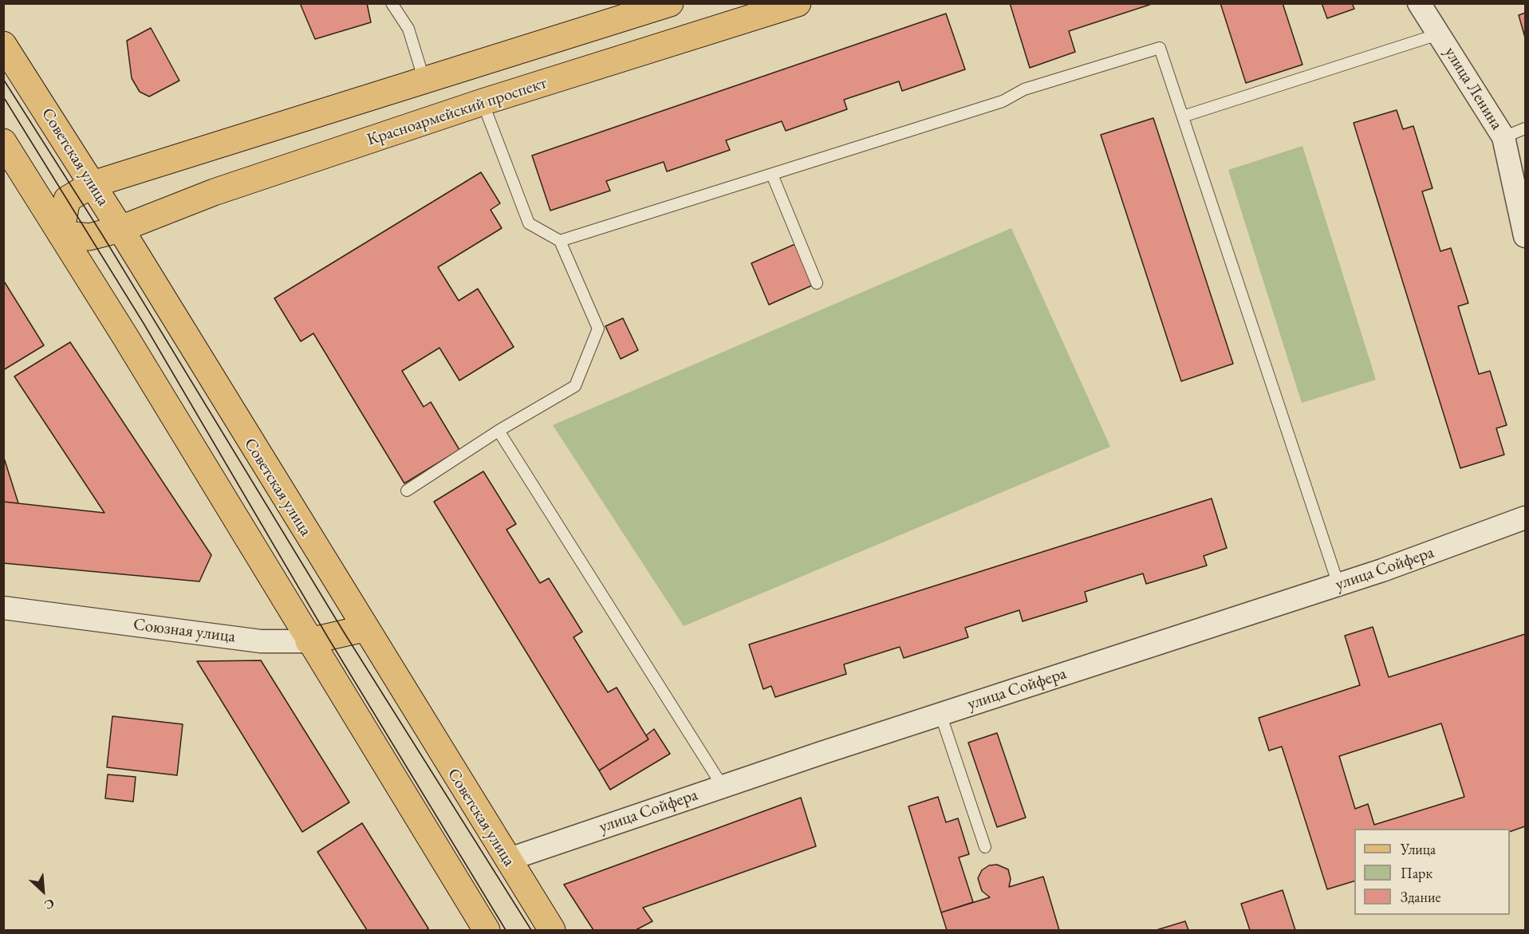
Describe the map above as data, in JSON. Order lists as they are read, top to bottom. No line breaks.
{"streets":{"main road":["Красноармейский проспект","Советская улица","Союзная улица"],"street":["улица Ленина","улица Сойфера"]},"crossings":[["Красноармейский проспект","Советская улица"],["Советская улица","улица Сойфера"],["Советская улица","Союзная улица"]],"legend":["Улица","Парк","Здание"],"north":"bottom right"}
